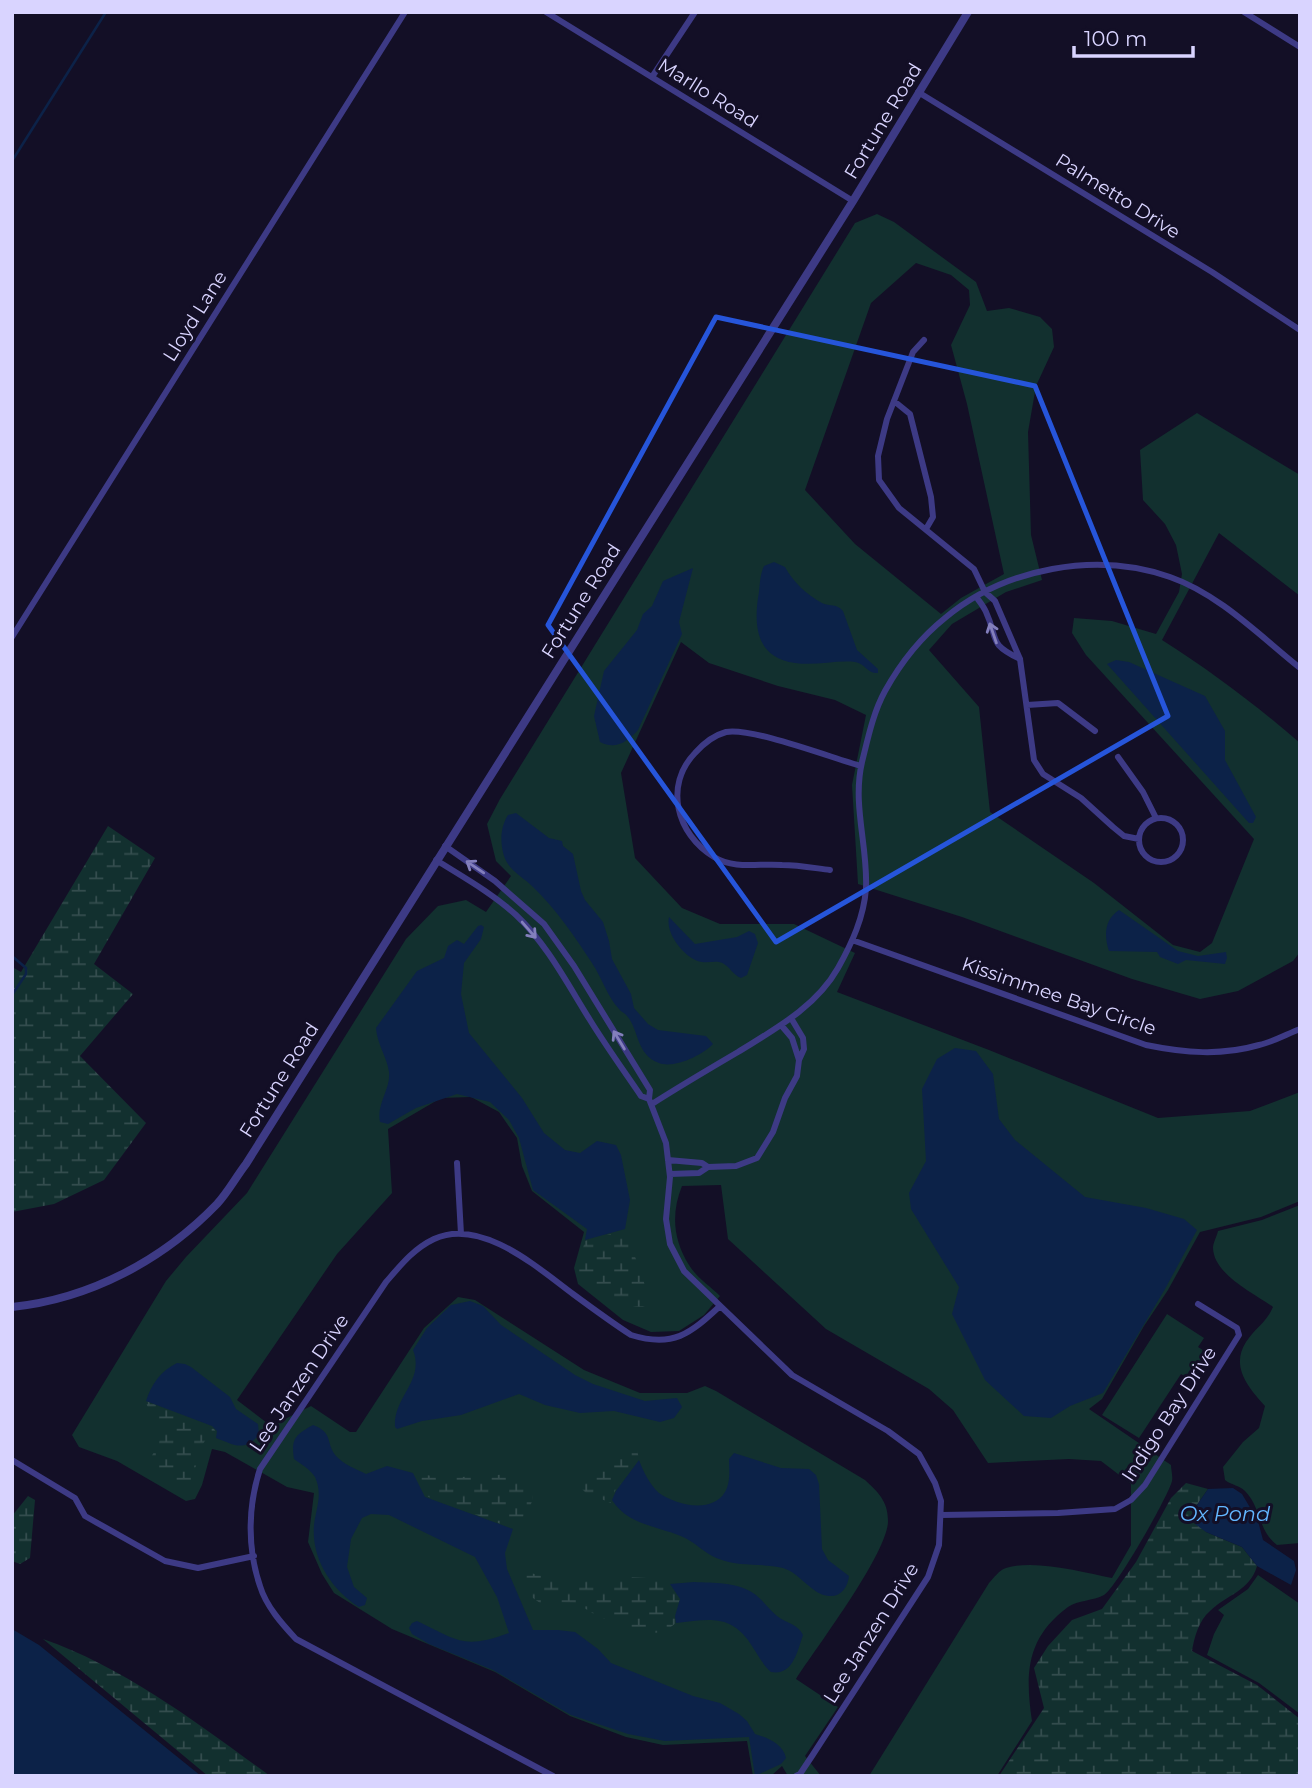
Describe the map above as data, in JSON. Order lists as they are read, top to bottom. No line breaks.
{"streets":{"street":["Marllo Road","Fortune Road","Palmetto Drive","Lloyd Lane","Kissimmee Bay Circle","Lee Janzen Drive","Indigo Bay Drive"]},"crossings":[["Marllo Road","Fortune Road"],["Fortune Road","Palmetto Drive"],["Fortune Road","Lee Janzen Drive"],["Lee Janzen Drive","Indigo Bay Drive"]],"water":["Ox Pond"],"scale_bar":"100 m"}
